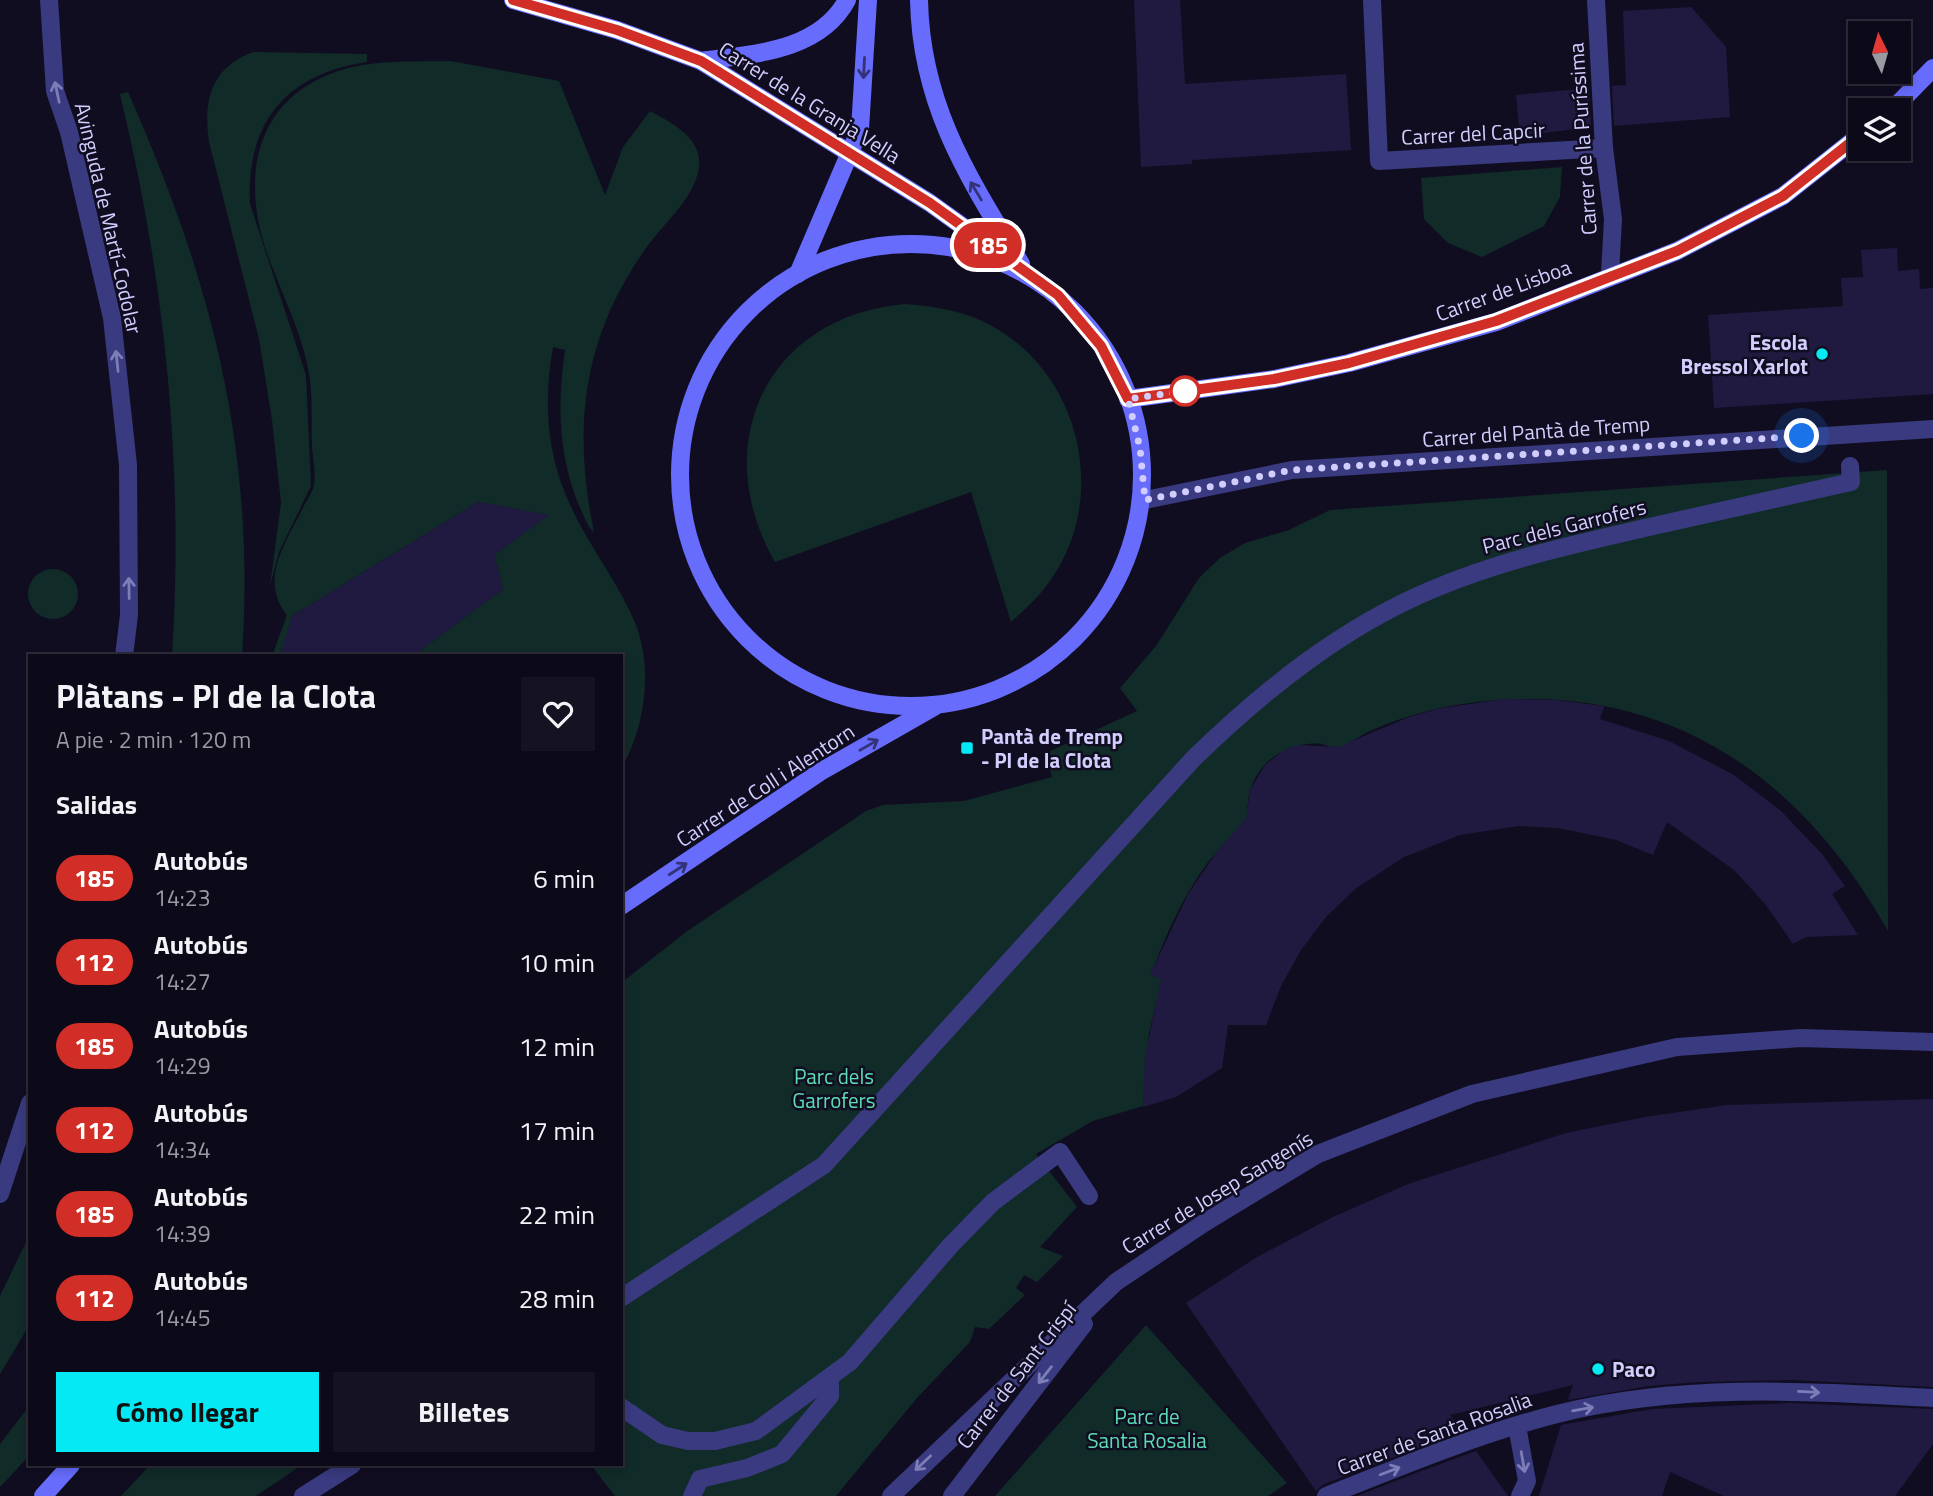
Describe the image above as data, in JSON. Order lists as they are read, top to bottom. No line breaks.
{"streets":{"street":["Carrer de la Granja Vella","Carrer del Capcir","Carrer de la Puríssima","Avinguda de Martí-Codolar","Carrer de Lisboa","Carrer del Pantà de Tremp","Parc dels Garrofers","Carrer de Coll i Alentorn","Carrer de Josep Sangenís","Carrer de Sant Crispí","Carrer de Santa Rosalia"]},"crossings":[["Carrer del Capcir","Carrer de la Puríssima"],["Carrer de la Puríssima","Carrer de Lisboa"],["Carrer de Josep Sangenís","Carrer de Sant Crispí"]],"one_way":["Avinguda de Martí-Codolar","Carrer de Coll i Alentorn","Carrer de Sant Crispí","Carrer de Santa Rosalia"],"parks":["Parc dels Garrofers","Parc de Santa Rosalia"],"places":{"other":["Escola Bressol Xarlot","Paco"],"transit":["Pantà de Tremp - Pl de la Clota"]},"lines":["bus line 185"],"north":"top","page":{"on_map":"185","heading":[["Plàtans - Pl de la Clota","A pie · 2 min · 120 m"],"Salidas"],"list":[{"mark":"185","name":"Autobús","note":"14:23","value":"6 min"},{"mark":"112","name":"Autobús","note":"14:27","value":"10 min"},{"mark":"185","name":"Autobús","note":"14:29","value":"12 min"},{"mark":"112","name":"Autobús","note":"14:34","value":"17 min"},{"mark":"185","name":"Autobús","note":"14:39","value":"22 min"},{"mark":"112","name":"Autobús","note":"14:45","value":"28 min"}],"buttons":["Cómo llegar","Billetes"]}}
